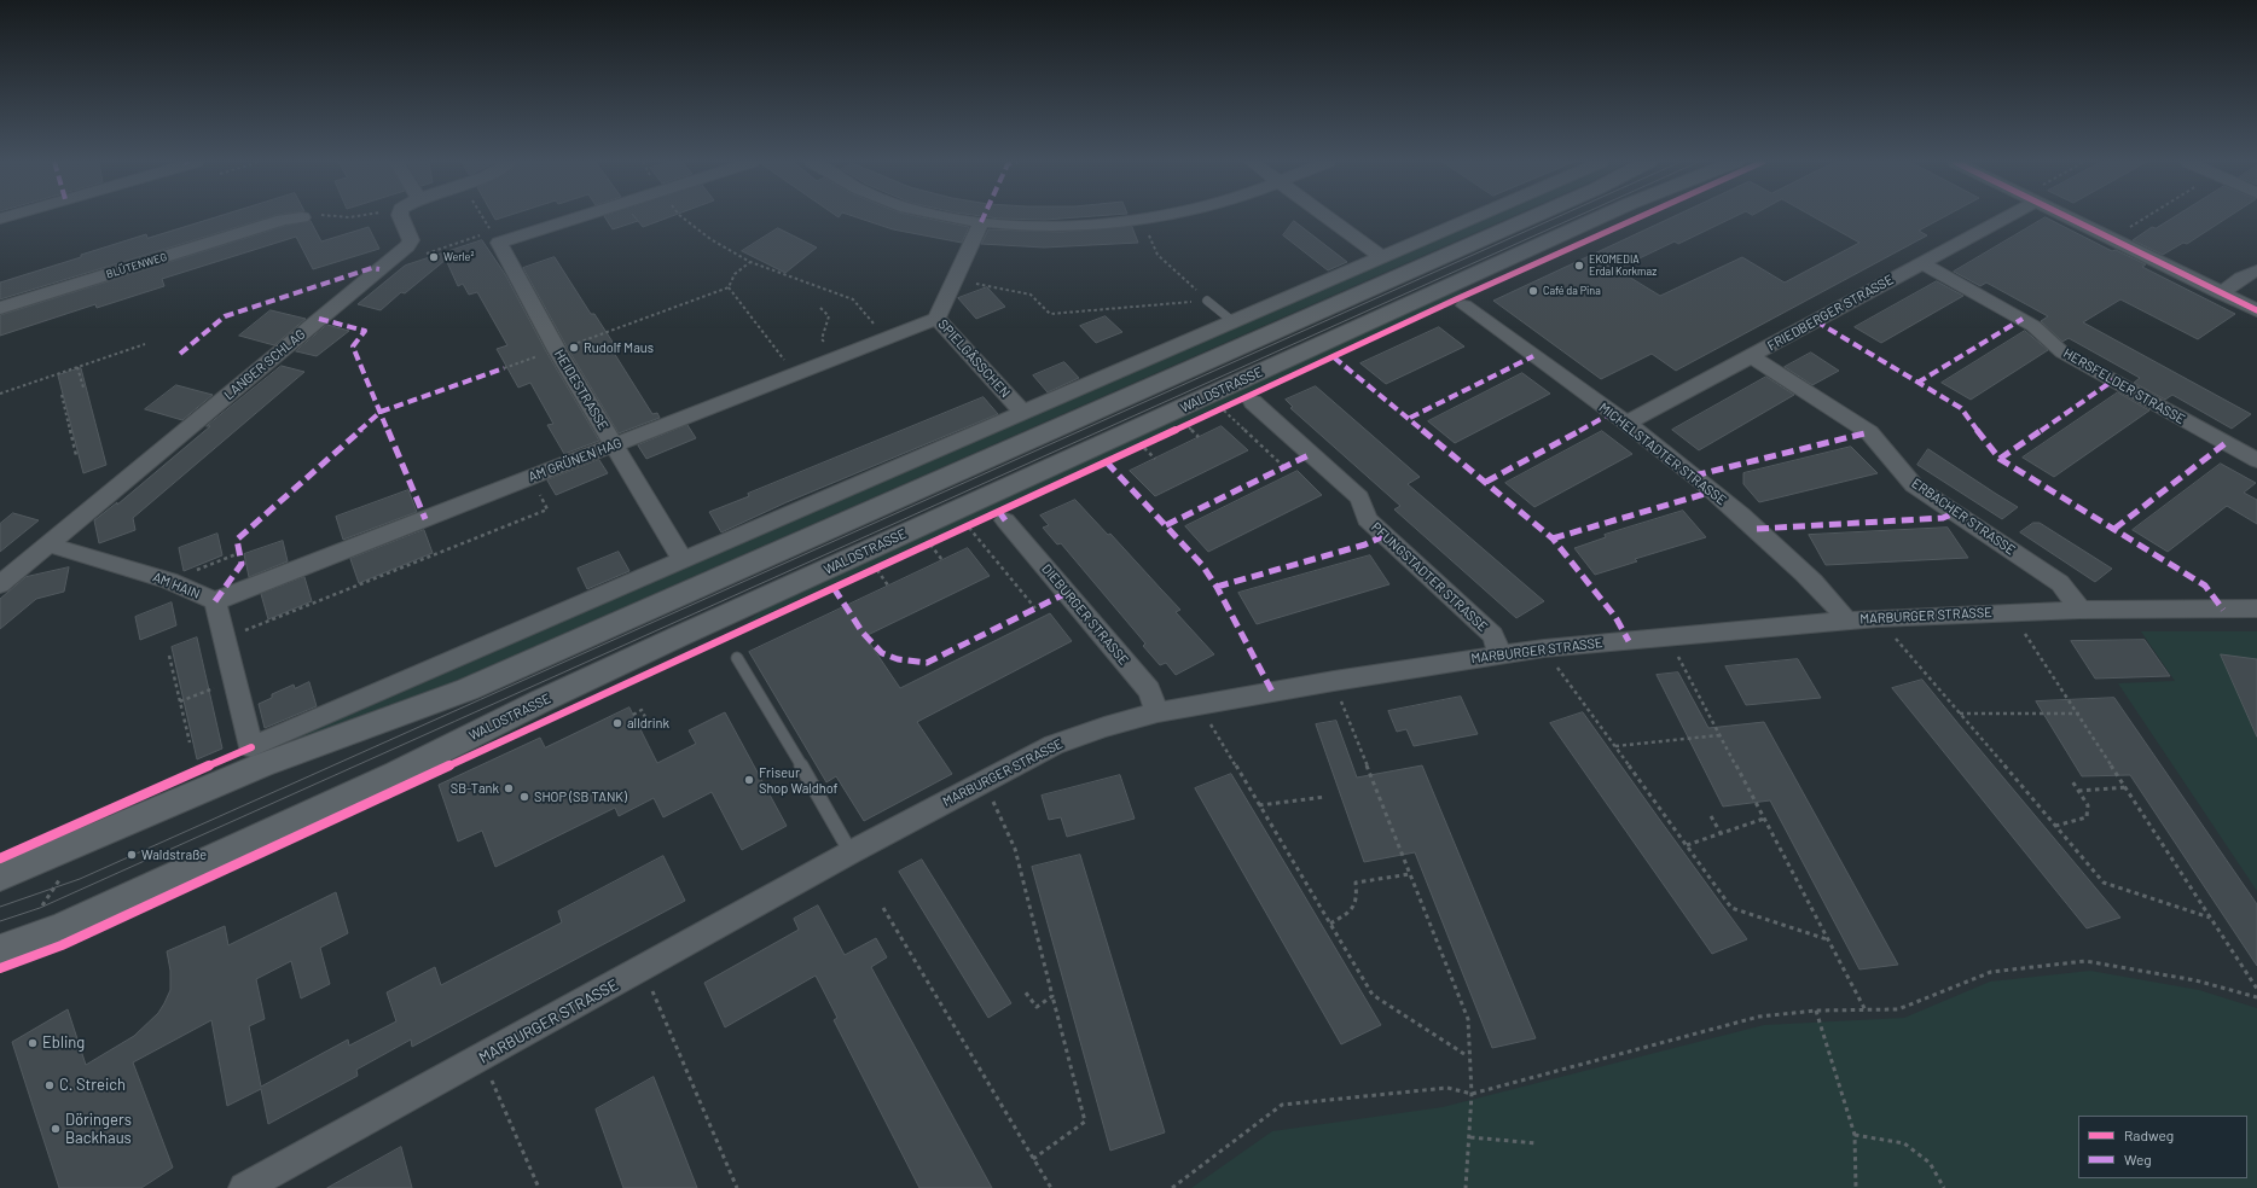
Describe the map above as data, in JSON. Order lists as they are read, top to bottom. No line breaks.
{"streets":{"main road":["WALDSTRASSE"],"street":["BLÜTENWEG","FRIEDBERGER STRASSE","SPIELGÄSSCHEN","LANGER SCHLAG","HERSFELDER STRASSE","HEIDESTRASSE","MICHELSTADTER STRASSE","AM GRÜNEN HAG","ERBACHER STRASSE","PFUNGSTADTER STRASSE","AM HAIN","DIEBURGER STRASSE","MARBURGER STRASSE"]},"crossings":[["FRIEDBERGER STRASSE","HERSFELDER STRASSE"],["FRIEDBERGER STRASSE","MICHELSTADTER STRASSE"],["FRIEDBERGER STRASSE","ERBACHER STRASSE"],["SPIELGÄSSCHEN","AM GRÜNEN HAG"],["LANGER SCHLAG","AM HAIN"],["HEIDESTRASSE","AM GRÜNEN HAG"],["HEIDESTRASSE","AM HAIN"],["MICHELSTADTER STRASSE","MARBURGER STRASSE"],["AM GRÜNEN HAG","AM HAIN"],["ERBACHER STRASSE","MARBURGER STRASSE"],["PFUNGSTADTER STRASSE","MARBURGER STRASSE"],["DIEBURGER STRASSE","MARBURGER STRASSE"]],"places":["Werle²","EKOMEDIA Erdal Korkmaz","Café da Pina","Rudolf Maus","alldrink","Friseur Shop Waldhof","SB-Tank","SHOP (SB TANK)","Waldstraße","Ebling","C. Streich","Döringers Backhaus"],"legend":["Radweg","Weg"]}
